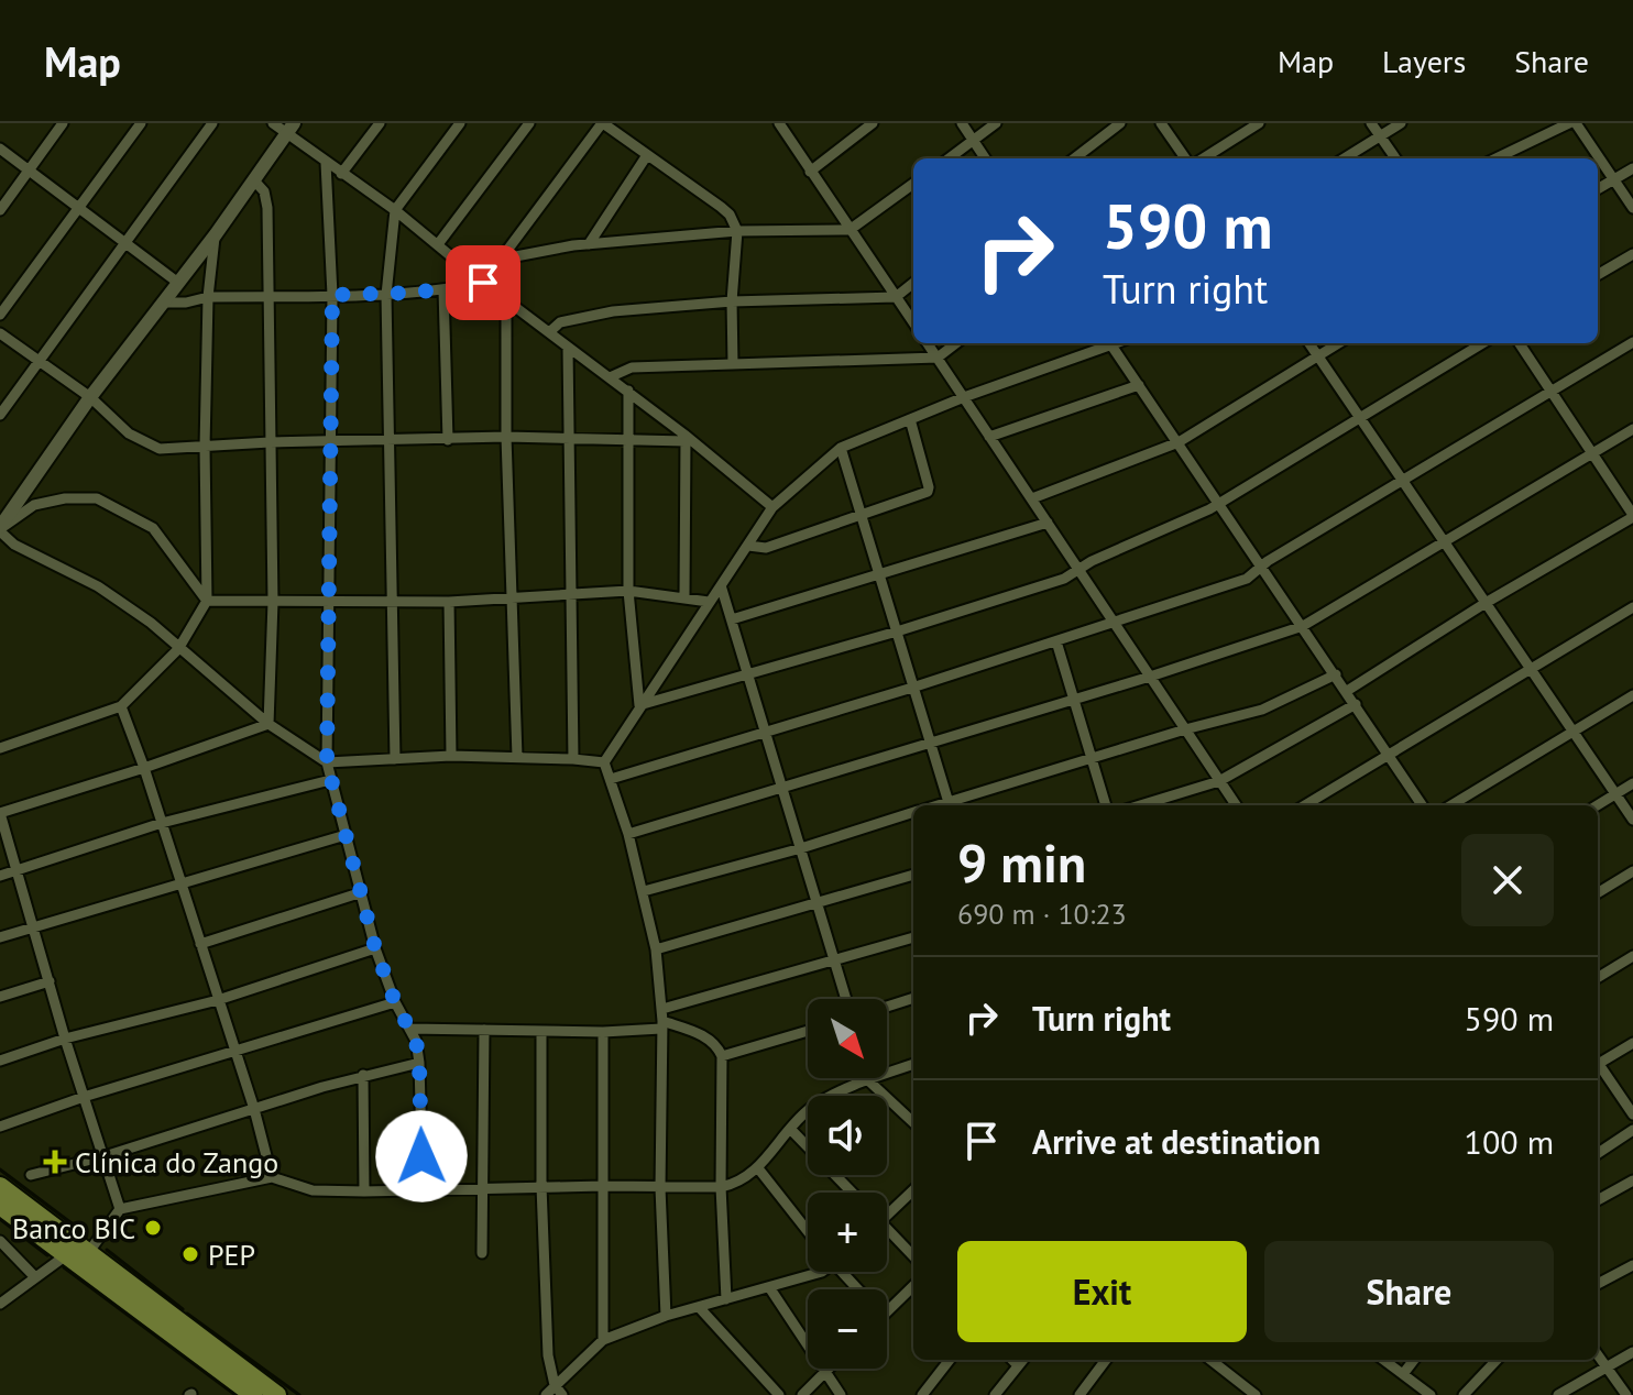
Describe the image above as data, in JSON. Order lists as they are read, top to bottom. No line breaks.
{"places":{"health":["Clínica do Zango"],"other":["Banco BIC","PEP"]},"north":"bottom right","page":{"header":"Map","nav":["Map","Layers","Share"],"turn":["590 m","Turn right"],"heading":["9 min","690 m · 10:23"],"list":[{"name":"Turn right","value":"590 m"},{"name":"Arrive at destination","value":"100 m"}],"map_buttons":["+","−"],"buttons":["Exit","Share"]}}
